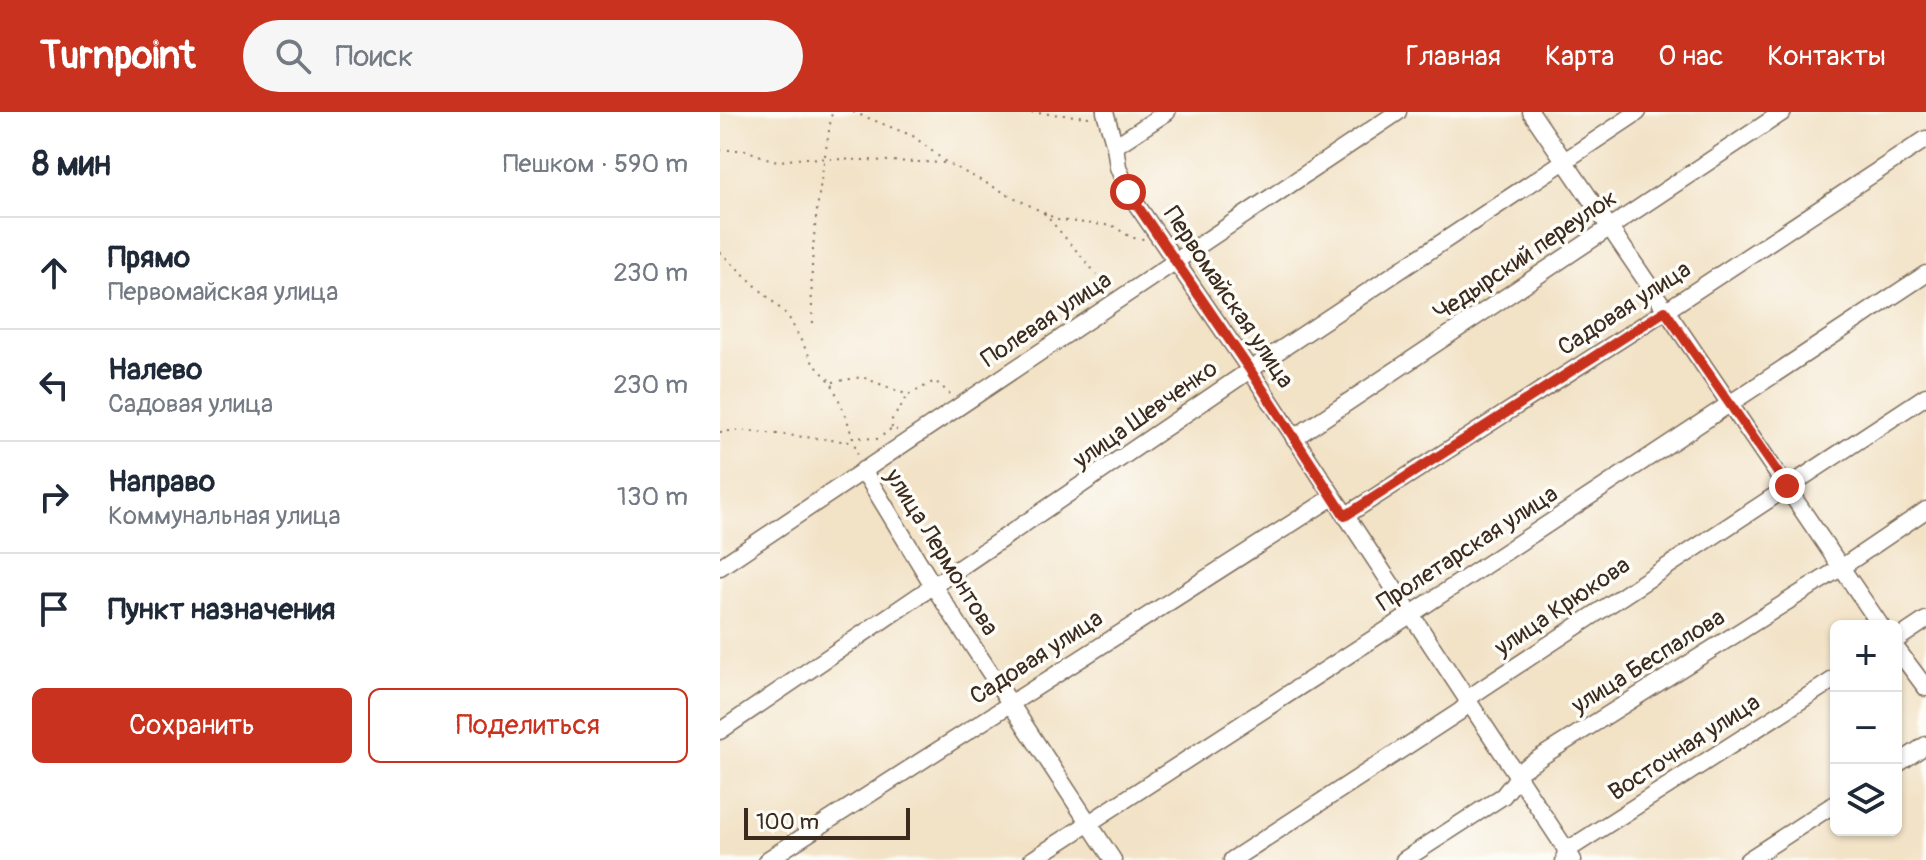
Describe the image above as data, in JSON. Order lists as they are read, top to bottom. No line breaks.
{"streets":{"street":["Чедырский переулок","Первомайская улица","Садовая улица","Полевая улица","улица Шевченко","Пролетарская улица","улица Лермонтова","улица Крюкова","улица Беспалова","Восточная улица"]},"crossings":[["Чедырский переулок","Первомайская улица"],["Первомайская улица","Садовая улица"],["Первомайская улица","Полевая улица"],["Первомайская улица","улица Шевченко"],["Первомайская улица","Пролетарская улица"],["Первомайская улица","улица Крюкова"],["Первомайская улица","улица Беспалова"],["Первомайская улица","Восточная улица"],["Садовая улица","улица Лермонтова"],["Полевая улица","улица Лермонтова"],["улица Шевченко","улица Лермонтова"],["Пролетарская улица","улица Лермонтова"]],"scale_bar":"100 m","page":{"header":"Turnpoint","search":"Поиск","nav":["Главная","Карта","О нас","Контакты"],"heading":["8 мин","Пешком · 590 m"],"list":[["Прямо","Первомайская улица","230 m"],["Налево","Садовая улица","230 m"],["Направо","Коммунальная улица","130 m"],"Пункт назначения"],"map_buttons":["+","−"],"buttons":["Сохранить","Поделиться"],"scale":"100 m"}}
